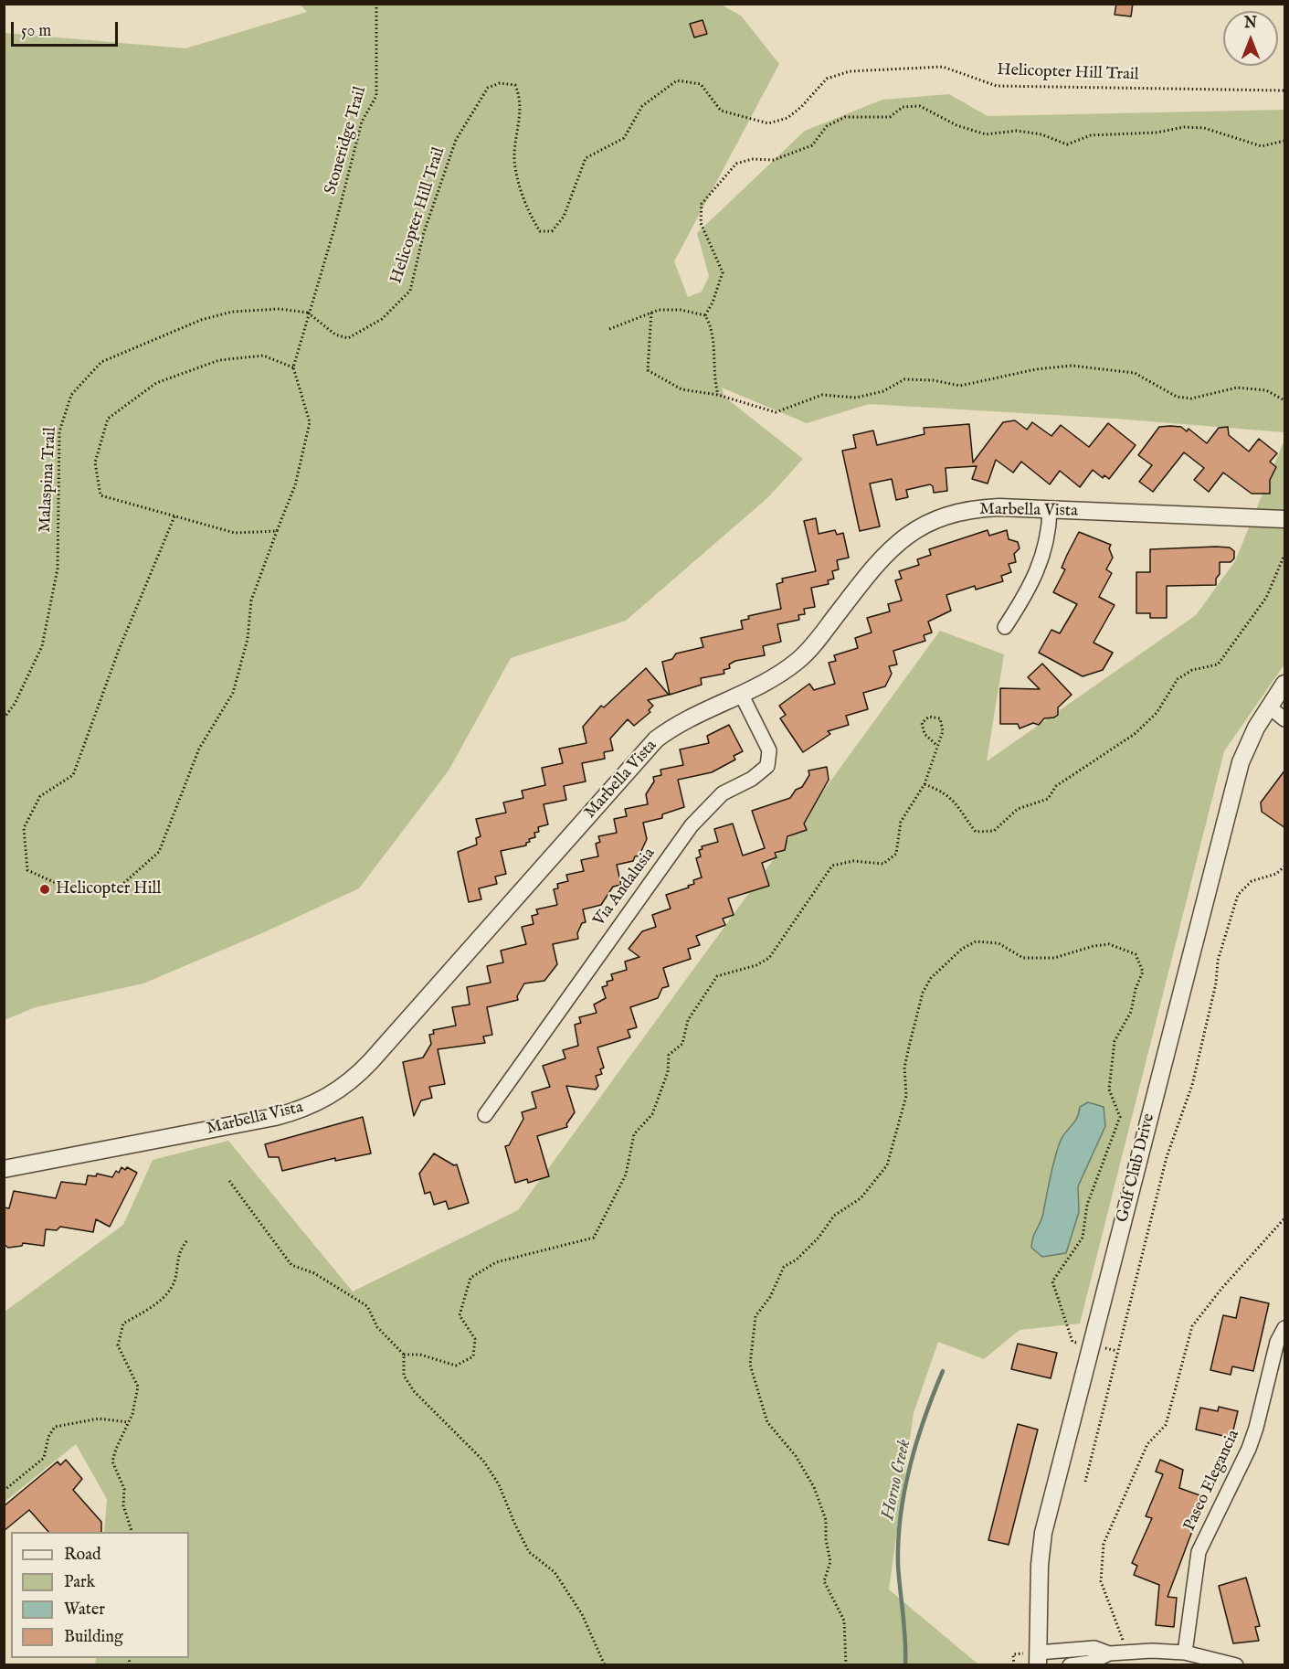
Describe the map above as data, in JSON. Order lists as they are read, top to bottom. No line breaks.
{"streets":{"street":["Marbella Vista","Via Andalusia","Golf Club Drive","Paseo Elegancia"],"path":["Helicopter Hill Trail","Stoneridge Trail","Malaspina Trail"]},"crossings":[["Helicopter Hill Trail","Stoneridge Trail"],["Helicopter Hill Trail","Malaspina Trail"],["Stoneridge Trail","Malaspina Trail"],["Marbella Vista","Via Andalusia"]],"water":["Horno Creek"],"places":["Helicopter Hill"],"legend":["Road","Park","Water","Building"],"scale_bar":"50 m","north":"top"}
